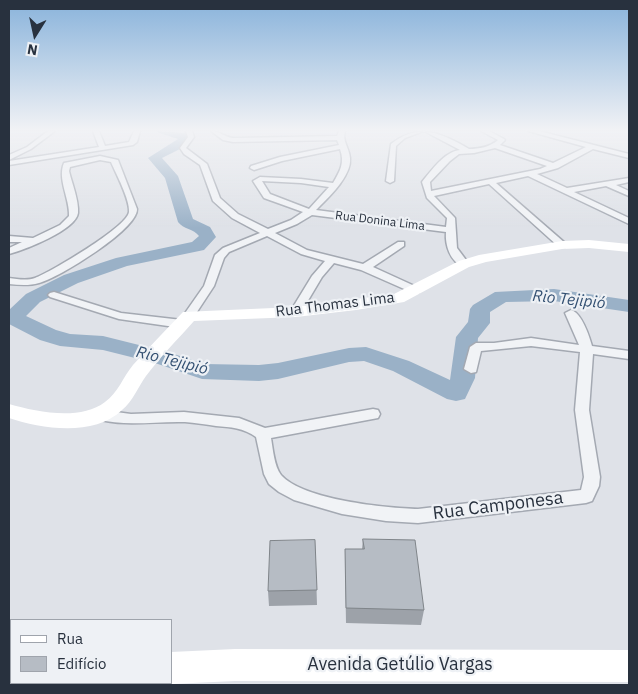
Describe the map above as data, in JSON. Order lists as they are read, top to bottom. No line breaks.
{"streets":{"street":["Rua Donina Lima","Rua Thomas Lima","Rua Camponesa","Avenida Getúlio Vargas"]},"water":["Rio Tejipió"],"legend":["Rua","Edifício"],"north":"bottom"}
